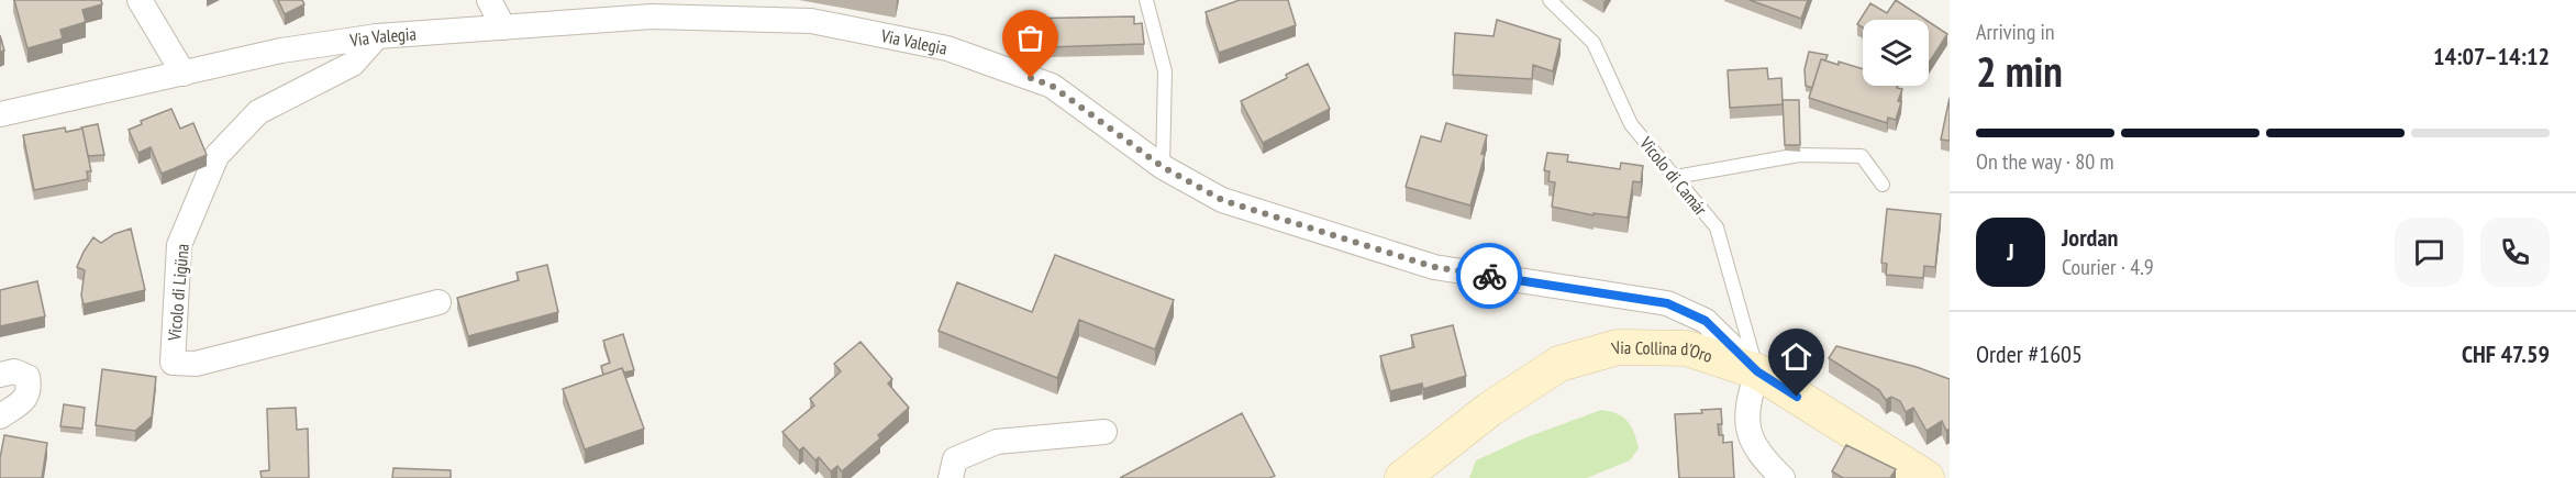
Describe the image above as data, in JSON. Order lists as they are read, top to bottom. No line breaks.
{"streets":{"street":["Via Valegia","Vicolo di Ligüna","Via Collina d'Oro"],"lane":["Vicolo di Camár"]},"crossings":[["Via Valegia","Vicolo di Camár"],["Via Valegia","Vicolo di Ligüna"],["Via Valegia","Via Collina d'Oro"],["Vicolo di Camár","Via Collina d'Oro"]],"page":{"heading":["2 min","Arriving in","14:07–14:12"],"panel":["Jordan","Courier · 4.9","Order #1605","CHF 47.59"],"bar":"On the way · 80 m","round":"J"}}
